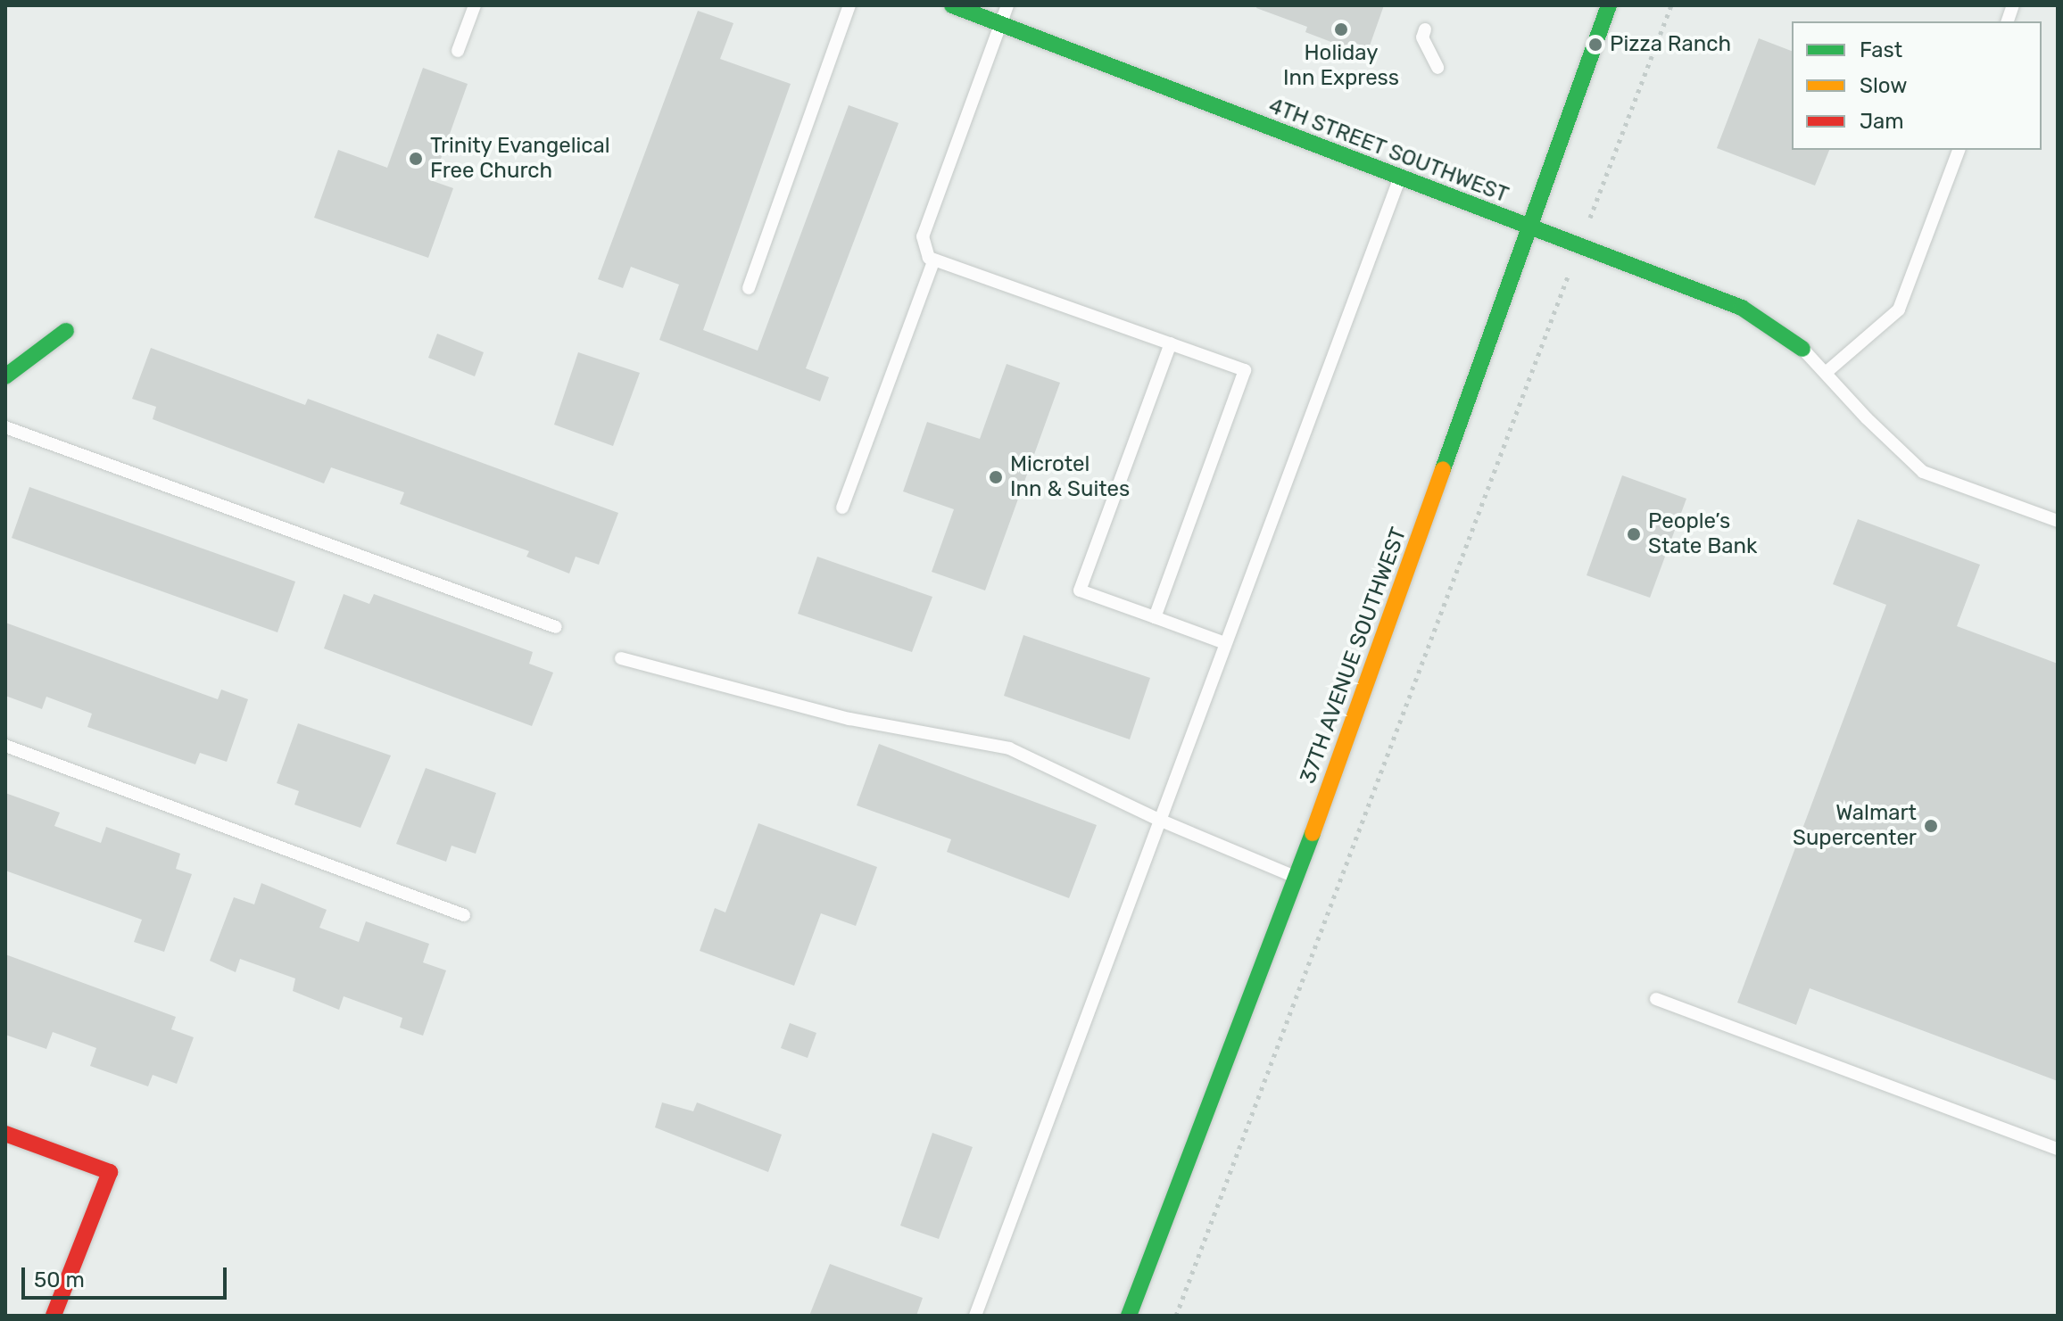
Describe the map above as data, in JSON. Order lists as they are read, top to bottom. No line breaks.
{"streets":{"main road":["4TH STREET SOUTHWEST","37TH AVENUE SOUTHWEST"]},"crossings":[["4TH STREET SOUTHWEST","37TH AVENUE SOUTHWEST"]],"places":["Holiday Inn Express","Pizza Ranch","Trinity Evangelical Free Church","Microtel Inn & Suites","People’s State Bank","Walmart Supercenter"],"legend":["Fast","Slow","Jam"],"scale_bar":"50 m"}
